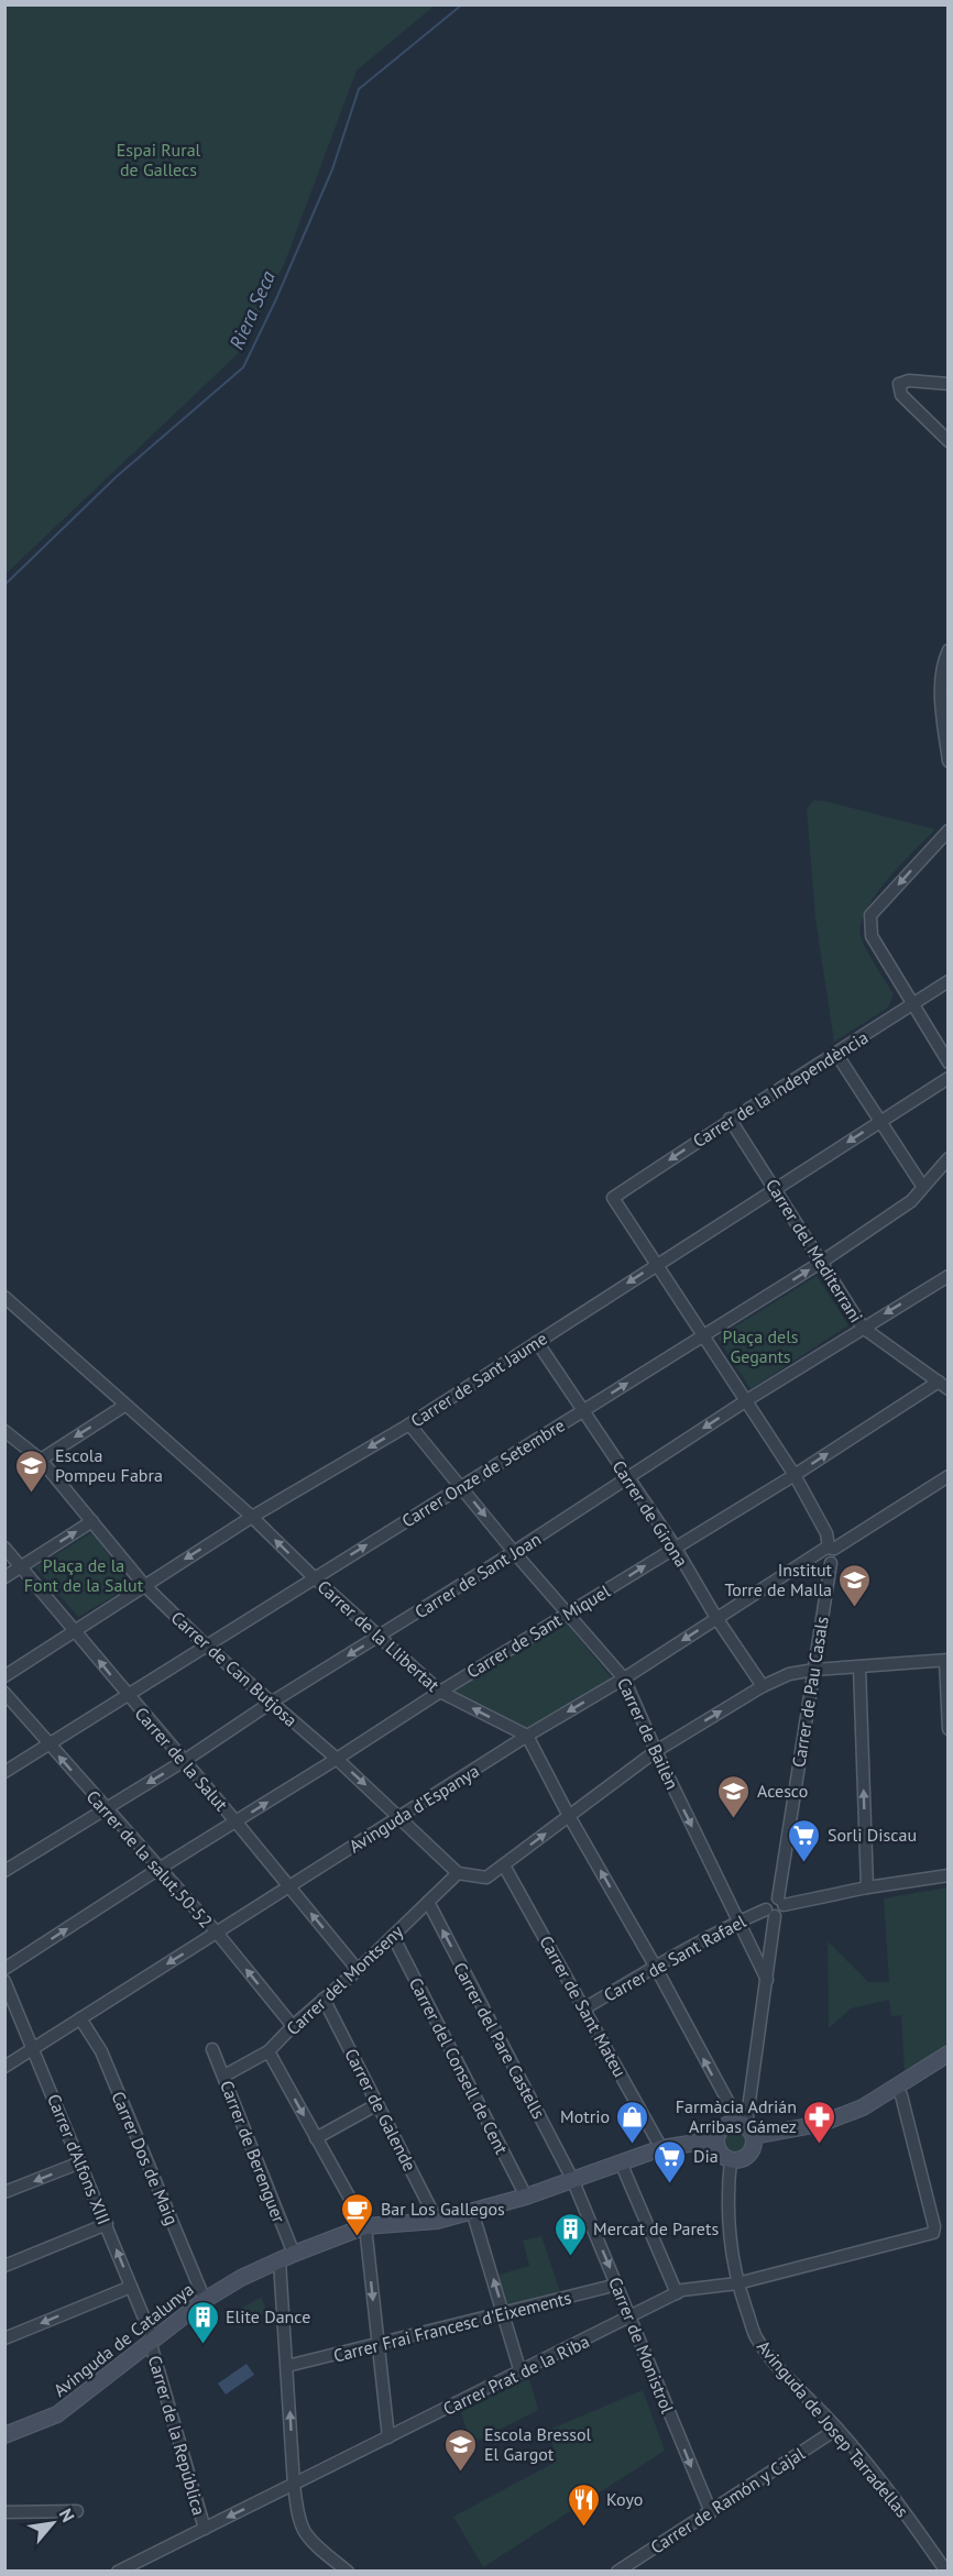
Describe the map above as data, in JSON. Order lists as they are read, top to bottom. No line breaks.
{"streets":{"street":["Carrer de la Independència","Carrer del Mediterrani","Carrer de Sant Jaume","Carrer Onze de Setembre","Carrer de Girona","Carrer de Sant Joan","Carrer de Sant Miquel","Carrer de la Llibertat","Carrer de Can Butjosa","Carrer de Pau Casals","Carrer de Bailèn","Carrer de la Salut","Avinguda d'Espanya","Carrer de la salut,50-52","Carrer de Sant Rafael","Carrer del Montseny","Carrer de Sant Mateu","Carrer del Pare Castells","Carrer del Consell de Cent","Carrer de Galende","Carrer de Berenguer","Carrer Dos de Maig","Carrer d'Alfons XIII","Carrer Frai Francesc d'Eixements","Avinguda de Catalunya","Carrer de Monistrol","Carrer Prat de la Riba","Avinguda de Josep Tarradellas","Carrer de la República","Carrer de Ramón y Cajal"]},"crossings":[["Carrer de la Independència","Carrer del Mediterrani"],["Carrer de la Independència","Carrer de Sant Jaume"],["Carrer del Mediterrani","Carrer de Sant Jaume"],["Carrer del Mediterrani","Carrer Onze de Setembre"],["Carrer del Mediterrani","Carrer de Sant Joan"],["Carrer del Mediterrani","Carrer de Sant Miquel"],["Carrer de Sant Jaume","Carrer de Girona"],["Carrer de Sant Jaume","Carrer de la Llibertat"],["Carrer de Sant Jaume","Carrer de Can Butjosa"],["Carrer de Sant Jaume","Carrer de Bailèn"],["Carrer de Sant Jaume","Carrer de la Salut"],["Carrer Onze de Setembre","Carrer de Girona"],["Carrer Onze de Setembre","Carrer de la Llibertat"],["Carrer Onze de Setembre","Carrer de Can Butjosa"],["Carrer Onze de Setembre","Carrer de Bailèn"],["Carrer Onze de Setembre","Carrer de la Salut"],["Carrer Onze de Setembre","Carrer de la salut,50-52"],["Carrer de Girona","Carrer de Sant Joan"],["Carrer de Girona","Carrer de Sant Miquel"],["Carrer de Girona","Avinguda d'Espanya"],["Carrer de Sant Joan","Carrer de la Llibertat"],["Carrer de Sant Joan","Carrer de Can Butjosa"],["Carrer de Sant Joan","Carrer de Bailèn"],["Carrer de Sant Joan","Carrer de la Salut"],["Carrer de Sant Joan","Carrer de la salut,50-52"],["Carrer de Sant Miquel","Carrer de la Llibertat"],["Carrer de Sant Miquel","Carrer de Can Butjosa"],["Carrer de Sant Miquel","Carrer de Bailèn"],["Carrer de Sant Miquel","Carrer de la Salut"],["Carrer de Sant Miquel","Carrer de la salut,50-52"],["Carrer de la Llibertat","Avinguda d'Espanya"],["Carrer de Can Butjosa","Avinguda d'Espanya"],["Carrer de Can Butjosa","Carrer del Montseny"],["Carrer de Pau Casals","Avinguda d'Espanya"],["Carrer de Pau Casals","Carrer de Sant Rafael"],["Carrer de Bailèn","Avinguda d'Espanya"],["Carrer de Bailèn","Carrer de Sant Rafael"],["Carrer de la Salut","Avinguda d'Espanya"],["Carrer de la Salut","Carrer del Montseny"],["Avinguda d'Espanya","Carrer de la salut,50-52"],["Avinguda d'Espanya","Carrer Dos de Maig"],["Avinguda d'Espanya","Carrer d'Alfons XIII"],["Carrer de la salut,50-52","Carrer del Montseny"],["Carrer de Sant Rafael","Carrer de Sant Mateu"],["Carrer del Montseny","Carrer del Pare Castells"],["Carrer del Montseny","Carrer del Consell de Cent"],["Carrer del Montseny","Carrer de Galende"],["Carrer del Montseny","Carrer de Berenguer"],["Carrer de Sant Mateu","Avinguda de Catalunya"],["Carrer del Pare Castells","Avinguda de Catalunya"],["Carrer del Pare Castells","Carrer de Monistrol"],["Carrer del Consell de Cent","Avinguda de Catalunya"],["Carrer de Galende","Avinguda de Catalunya"],["Carrer de Berenguer","Avinguda de Catalunya"],["Carrer Dos de Maig","Avinguda de Catalunya"],["Carrer d'Alfons XIII","Avinguda de Catalunya"],["Carrer d'Alfons XIII","Carrer de la República"],["Carrer Frai Francesc d'Eixements","Carrer de Monistrol"],["Avinguda de Catalunya","Carrer de Monistrol"],["Avinguda de Catalunya","Avinguda de Josep Tarradellas"],["Avinguda de Catalunya","Carrer de la República"],["Carrer de Monistrol","Carrer Prat de la Riba"],["Carrer de Monistrol","Carrer de Ramón y Cajal"],["Carrer Prat de la Riba","Avinguda de Josep Tarradellas"],["Carrer Prat de la Riba","Carrer de la República"],["Avinguda de Josep Tarradellas","Carrer de Ramón y Cajal"]],"one_way":["Carrer de Sant Jaume","Carrer Onze de Setembre","Carrer de Sant Joan","Carrer de Sant Miquel","Carrer de la salut,50-52","Carrer del Pare Castells"],"water":["Riera Seca"],"parks":["Espai Rural de Gallecs","Plaça dels Gegants","Plaça de la Font de la Salut"],"places":{"school or university":["Escola Pompeu Fabra","Institut Torre de Malla","Acesco","Escola Bressol El Gargot"],"supermarket":["Sorli Discau","Dia"],"shop":["Motrio"],"pharmacy":["Farmàcia Adrián Arribas Gámez"],"cafe":["Bar Los Gallegos"],"building":["Mercat de Parets","Elite Dance"],"restaurant":["Koyo"]},"north":"top right"}
